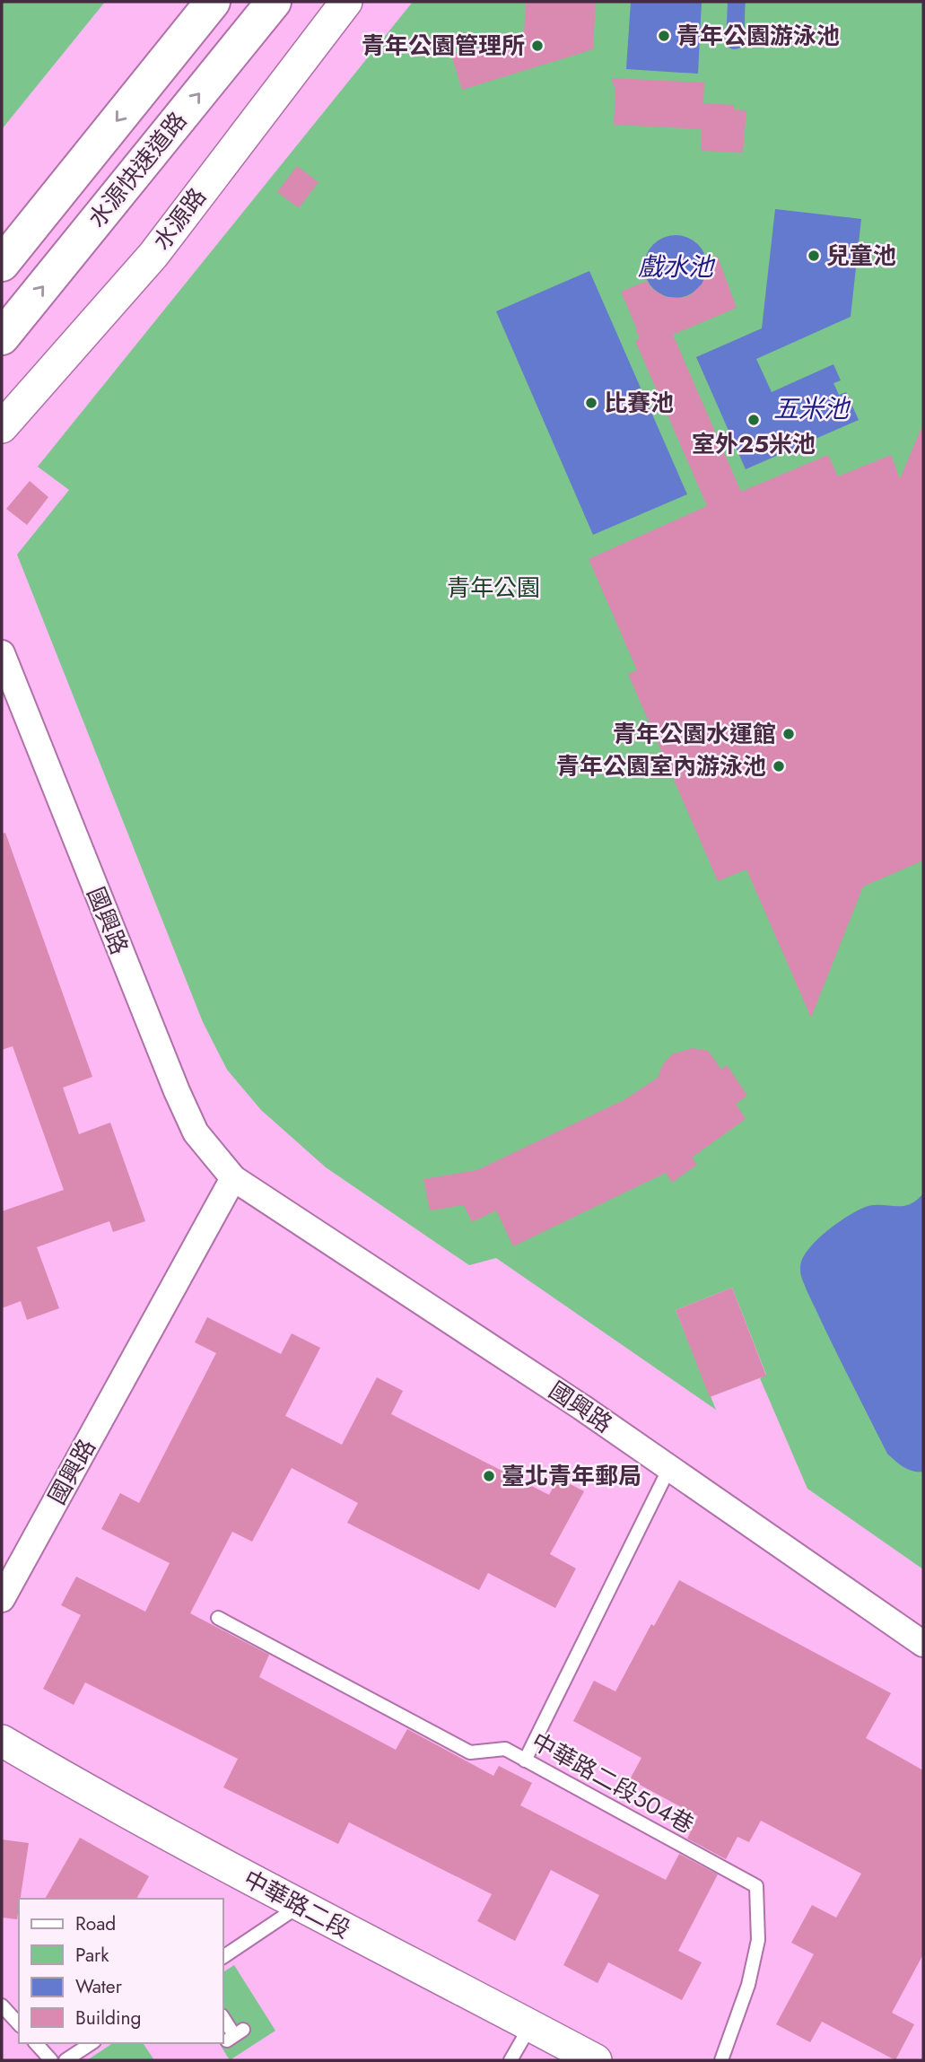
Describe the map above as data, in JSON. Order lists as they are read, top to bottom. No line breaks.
{"streets":{"highway":["水源快速道路"],"street":["水源路","國興路","中華路二段"],"lane":["中華路二段504巷"]},"water":["戲水池","五米池"],"parks":["青年公園"],"places":["青年公園游泳池","青年公園管理所","兒童池","比賽池","室外25米池","青年公園水運館","青年公園室內游泳池","臺北青年郵局"],"legend":["Road","Park","Water","Building"]}
